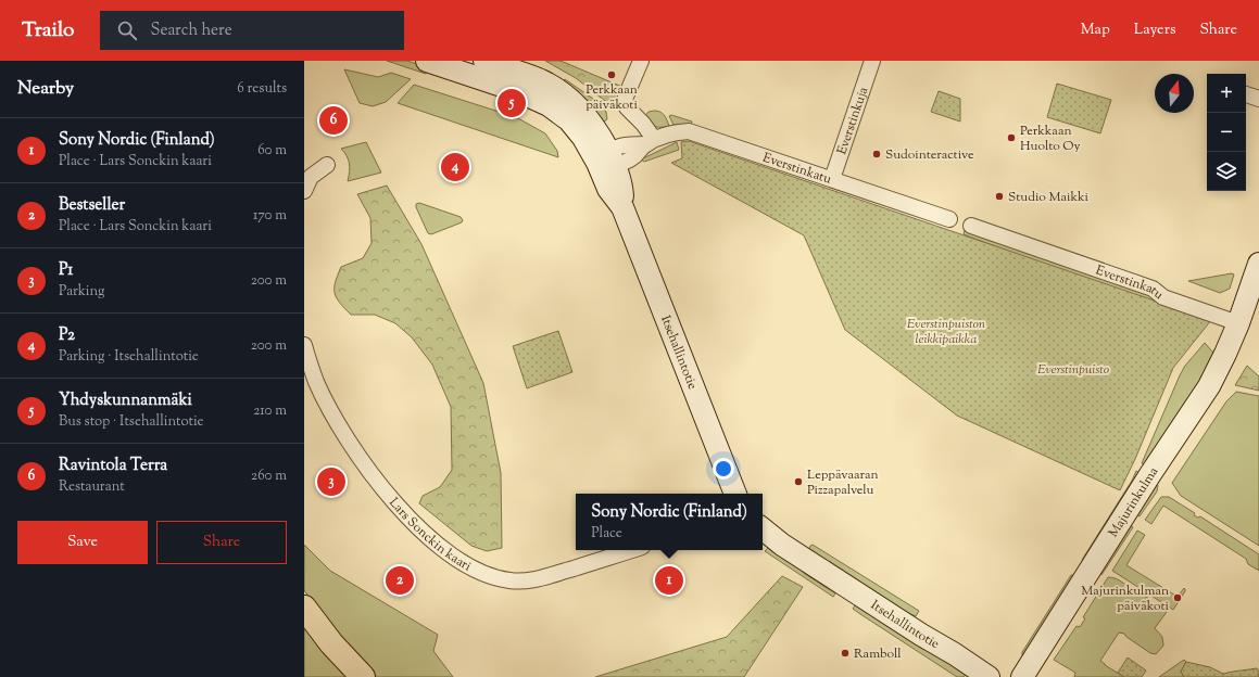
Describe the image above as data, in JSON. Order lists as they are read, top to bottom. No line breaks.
{"streets":{"main road":["Itsehallintotie","Majurinkulma"],"street":["Everstinkuja","Everstinkatu","Lars Sonckin kaari"]},"crossings":[["Everstinkuja","Everstinkatu"],["Everstinkatu","Itsehallintotie"],["Everstinkatu","Majurinkulma"]],"parks":["Everstinpuiston leikkipaikka","Everstinpuisto"],"places":["Perkkaan päiväkoti","Perkkaan Huolto Oy","Sudointeractive","Studio Maikki","Leppävaaran Pizzapalvelu","Majurinkulman päiväkoti","Ramboll"],"north":"top","page":{"header":"Trailo","search":"Search here","nav":["Map","Layers","Share"],"heading":["Nearby","6 results"],"map_buttons":["+","−"],"pins":["5","6","4","3","1","2"],"list":[{"mark":"1","name":"Sony Nordic (Finland)","note":"Place · Lars Sonckin kaari","value":"60 m"},{"mark":"2","name":"Bestseller","note":"Place · Lars Sonckin kaari","value":"170 m"},{"mark":"3","name":"P1","note":"Parking","value":"200 m"},{"mark":"4","name":"P2","note":"Parking · Itsehallintotie","value":"200 m"},{"mark":"5","name":"Yhdyskunnanmäki","note":"Bus stop · Itsehallintotie","value":"210 m"},{"mark":"6","name":"Ravintola Terra","note":"Restaurant","value":"260 m"}],"popup":["Sony Nordic (Finland)","Place"],"buttons":["Save","Share"]}}
